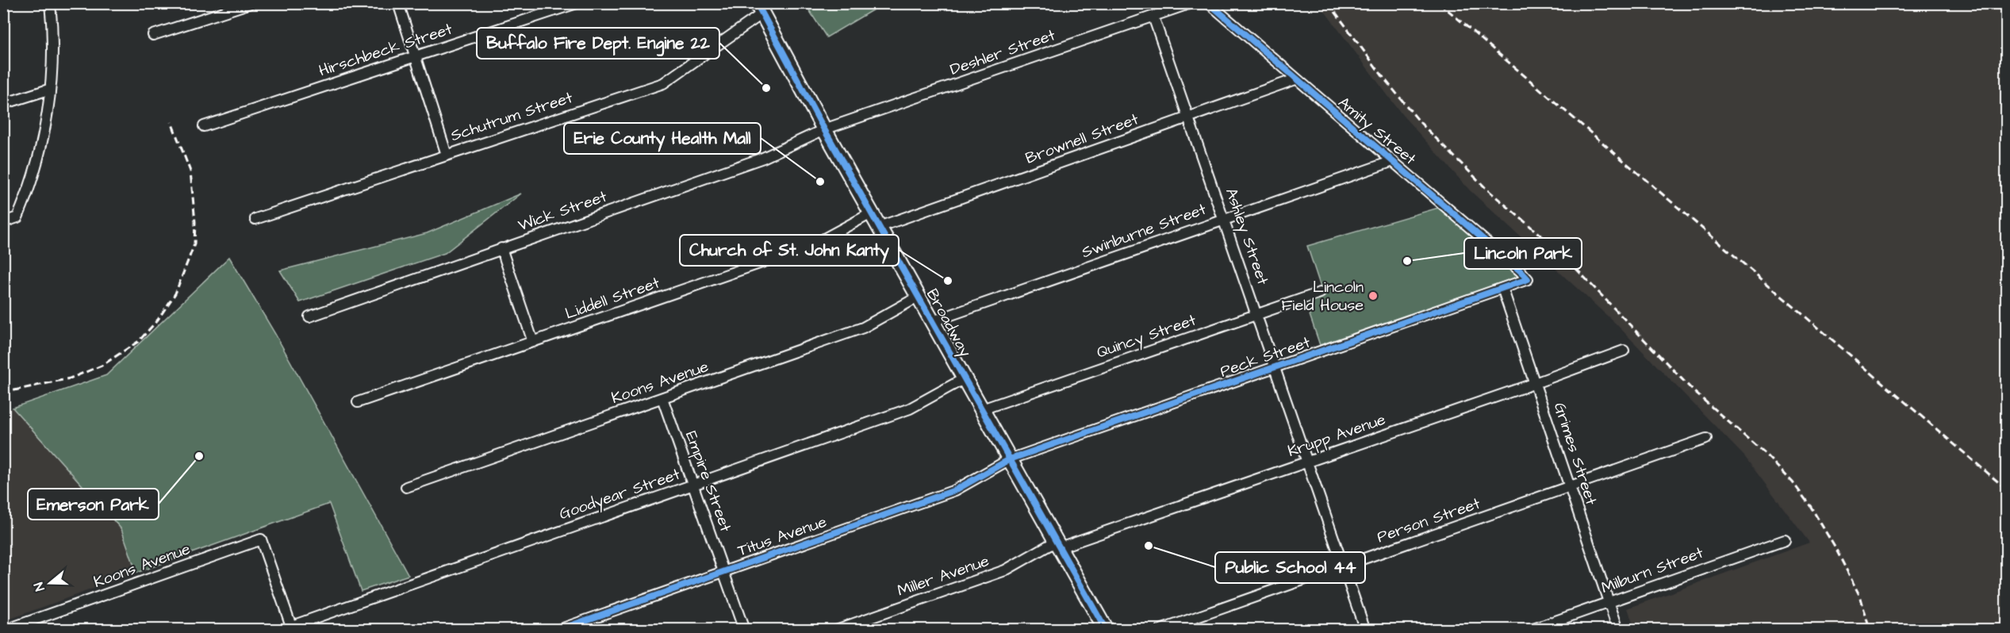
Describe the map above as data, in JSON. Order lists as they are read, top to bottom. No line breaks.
{"streets":{"main road":["Broadway"],"street":["Hirschbeck Street","Deshler Street","Schutrum Street","Amity Street","Brownell Street","Wick Street","Swinburne Street","Ashley Street","Liddell Street","Quincy Street","Peck Street","Koons Avenue","Krupp Avenue","Grimes Street","Empire Street","Goodyear Street","Person Street","Titus Avenue","Milburn Street","Miller Avenue"]},"crossings":[["Deshler Street","Wick Street"],["Deshler Street","Ashley Street"],["Deshler Street","Broadway"],["Schutrum Street","Broadway"],["Amity Street","Brownell Street"],["Amity Street","Swinburne Street"],["Amity Street","Peck Street"],["Brownell Street","Ashley Street"],["Brownell Street","Broadway"],["Wick Street","Broadway"],["Swinburne Street","Ashley Street"],["Swinburne Street","Broadway"],["Ashley Street","Quincy Street"],["Ashley Street","Peck Street"],["Ashley Street","Krupp Avenue"],["Ashley Street","Person Street"],["Liddell Street","Broadway"],["Broadway","Quincy Street"],["Broadway","Peck Street"],["Broadway","Koons Avenue"],["Broadway","Krupp Avenue"],["Broadway","Goodyear Street"],["Broadway","Titus Avenue"],["Broadway","Miller Avenue"],["Peck Street","Grimes Street"],["Peck Street","Titus Avenue"],["Koons Avenue","Empire Street"],["Koons Avenue","Goodyear Street"],["Krupp Avenue","Grimes Street"],["Krupp Avenue","Miller Avenue"],["Grimes Street","Person Street"],["Grimes Street","Milburn Street"],["Empire Street","Goodyear Street"],["Empire Street","Titus Avenue"]],"places":["Buffalo Fire Dept. Engine 22","Erie County Health Mall","Lincoln Park","Church of St. John Kanty","Lincoln Field House","Emerson Park","Public School 44"],"north":"left"}
